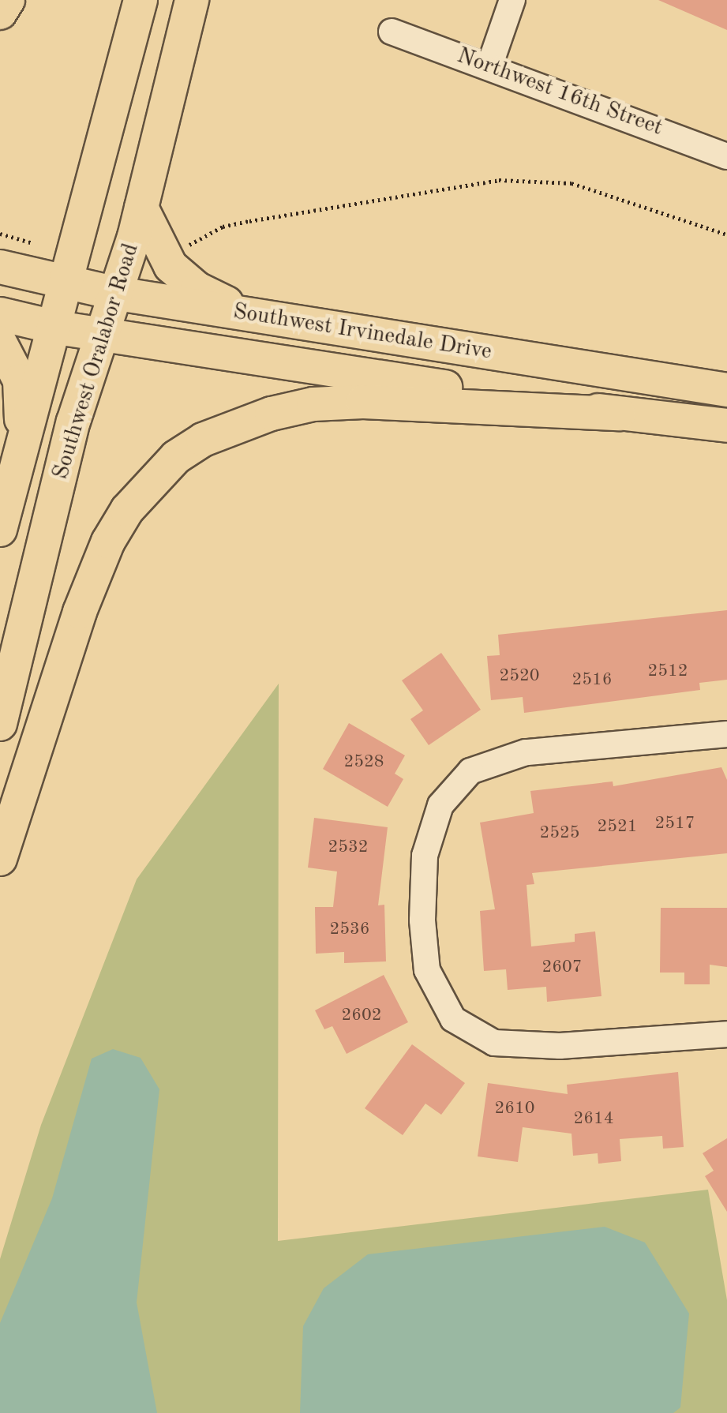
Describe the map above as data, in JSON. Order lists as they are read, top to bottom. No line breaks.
{"streets":{"main road":["Southwest Irvinedale Drive","Southwest Oralabor Road"],"street":["Northwest 16th Street"]},"crossings":[["Southwest Irvinedale Drive","Southwest Oralabor Road"]],"house_numbers":["2512","2520","2516","2528","2517","2521","2525","2532","2536","2607","2602","2610","2614"]}
